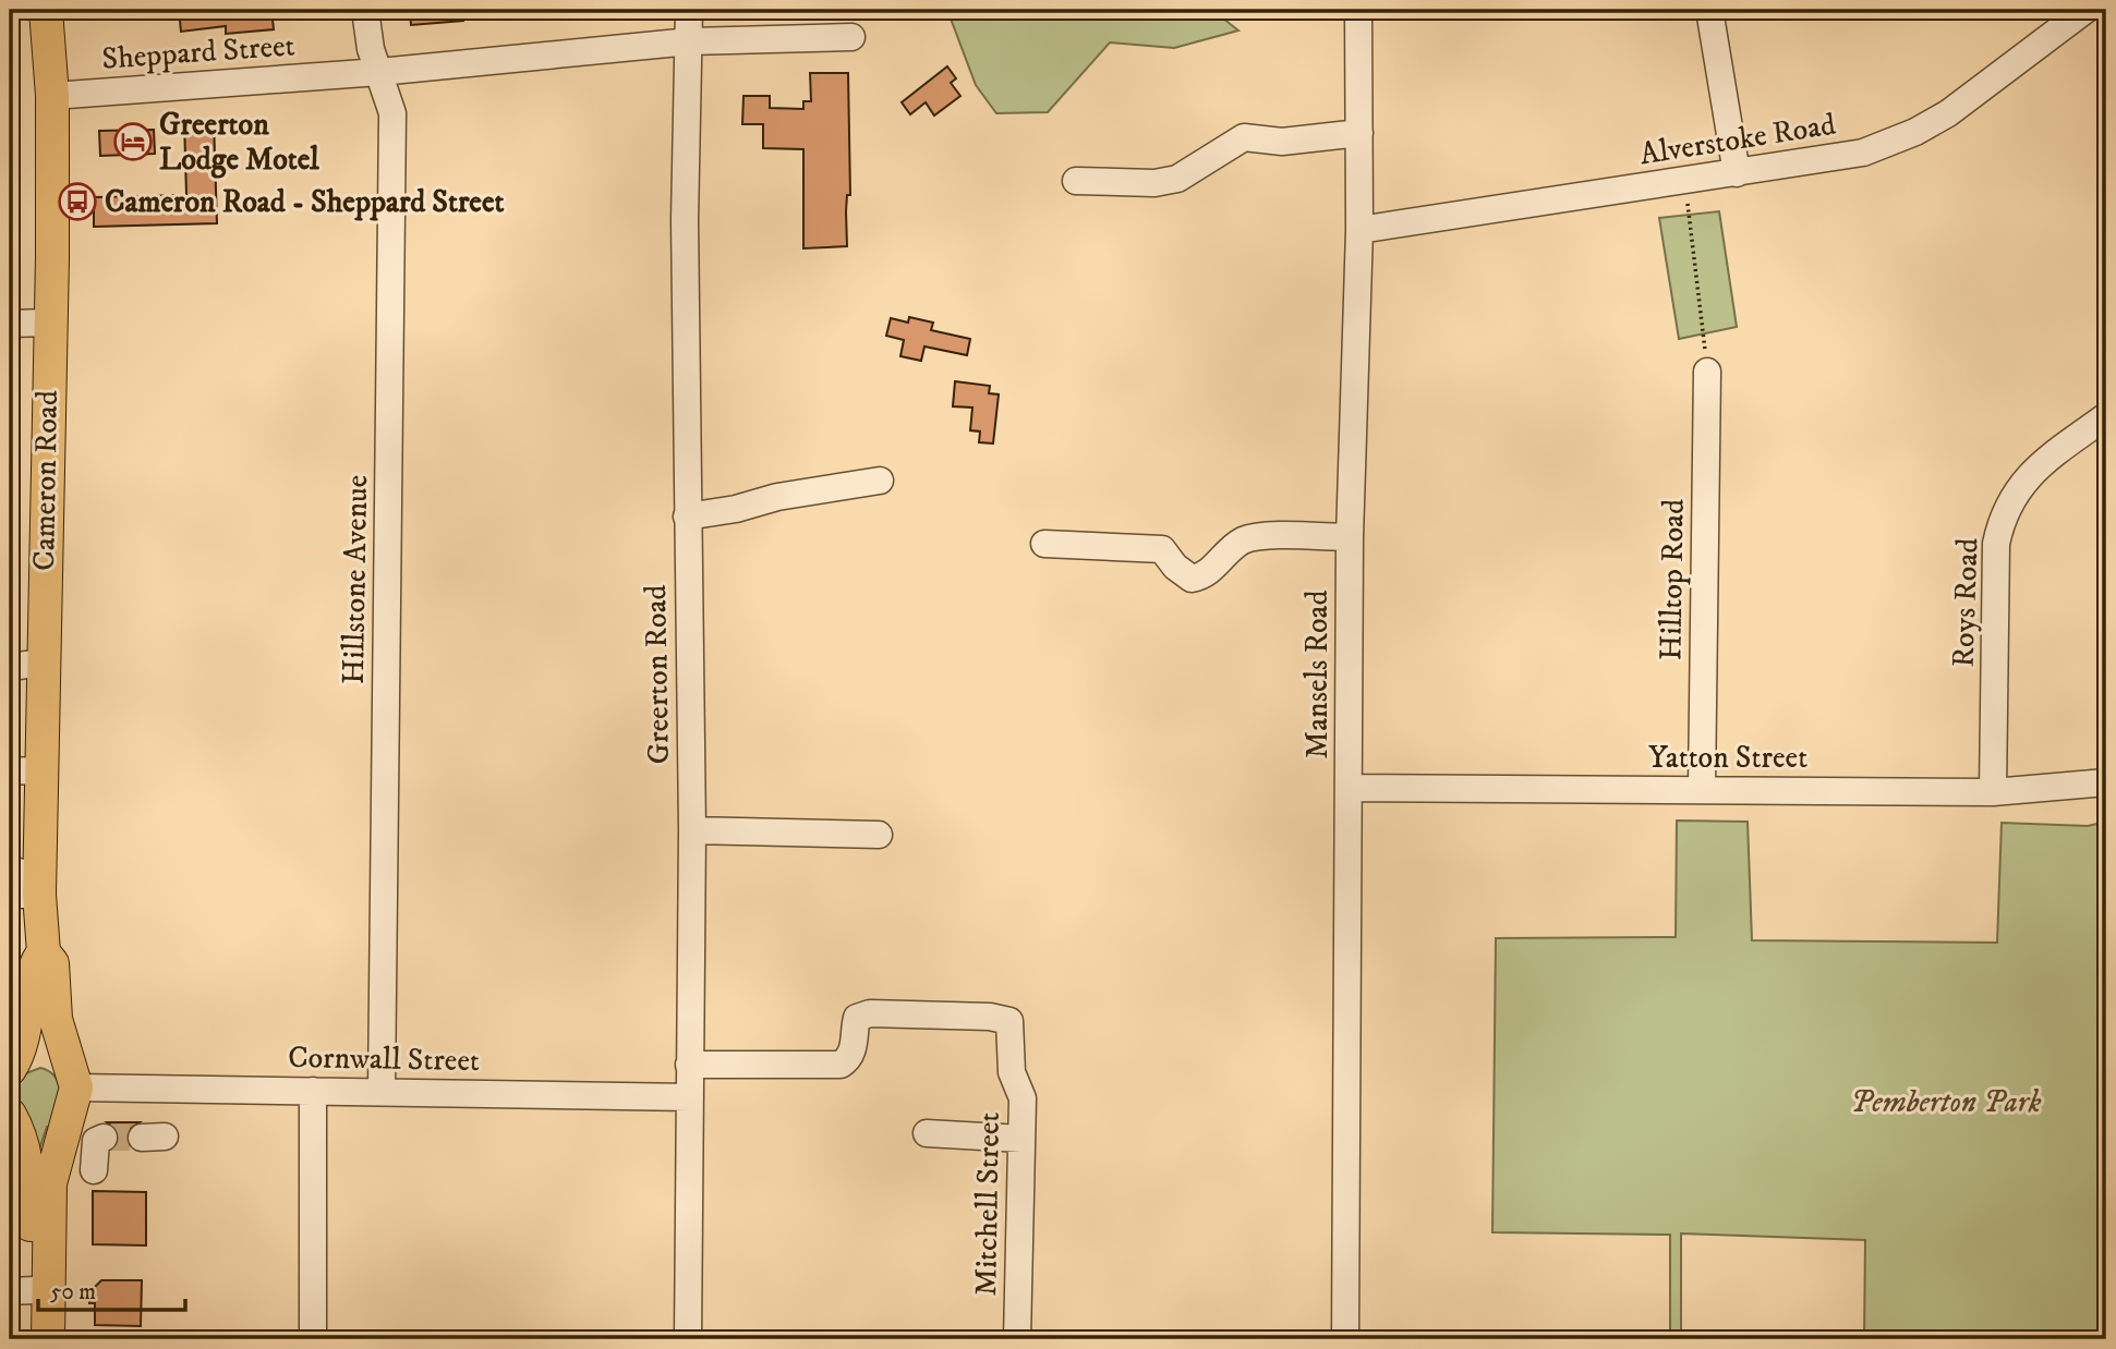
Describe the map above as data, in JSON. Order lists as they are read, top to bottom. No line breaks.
{"streets":{"main road":["Cameron Road"],"street":["Sheppard Street","Alverstoke Road","Hillstone Avenue","Hilltop Road","Roys Road","Greerton Road","Mansels Road","Yatton Street","Cornwall Street","Mitchell Street"]},"crossings":[["Sheppard Street","Cameron Road"],["Sheppard Street","Hillstone Avenue"],["Sheppard Street","Greerton Road"],["Alverstoke Road","Mansels Road"],["Cameron Road","Cornwall Street"],["Hillstone Avenue","Cornwall Street"],["Hilltop Road","Yatton Street"],["Roys Road","Yatton Street"],["Greerton Road","Cornwall Street"],["Greerton Road","Mitchell Street"],["Mansels Road","Yatton Street"]],"parks":["Pemberton Park"],"places":{"hotel":["Greerton Lodge Motel"],"bus stop":["Cameron Road - Sheppard Street"]},"scale_bar":"50 m"}
